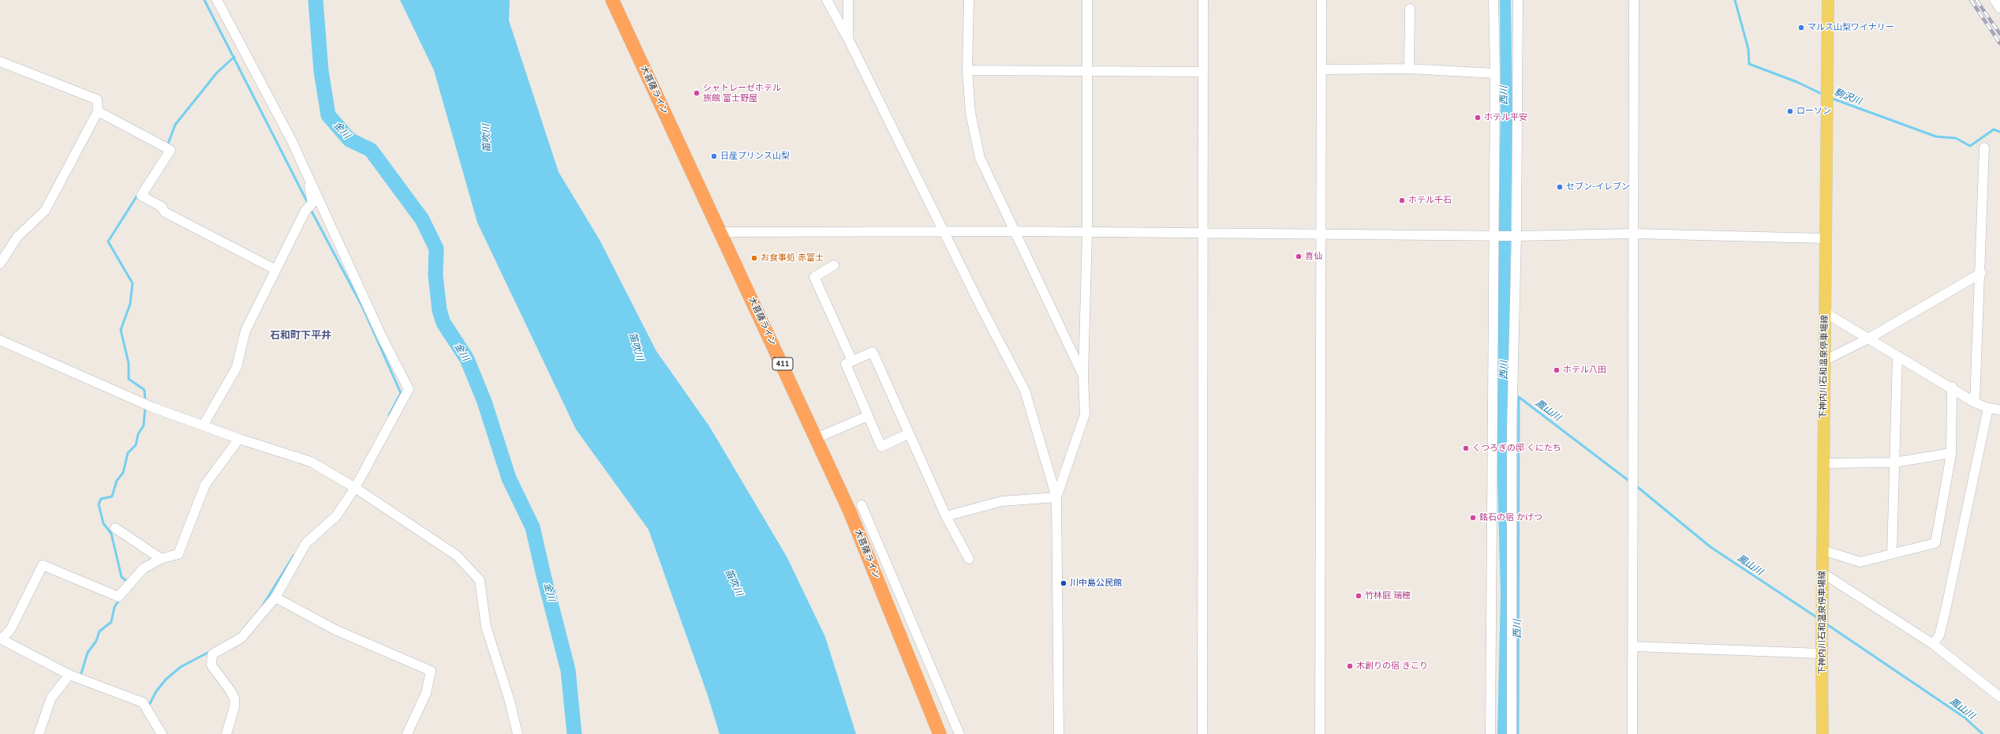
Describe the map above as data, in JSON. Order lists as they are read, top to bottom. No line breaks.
{"streets":{"highway":["大菩薩ライン","411"],"main road":["下神内川石和温泉停車場線"]},"districts":["石和町下平井"],"water":["西川","駒沢川","金川","笛吹川","鳳山川"],"places":["マルス山梨ワイナリー","シャトレーゼホテル 旅館 富士野屋","ローソン","ホテル平安","日産プリンス山梨","セブン-イレブン","ホテル千石","喜仙","お食事処 赤富士","ホテル八田","くつろぎの邸 くにたち","銘石の宿 かげつ","川中島公民館","竹林庭 瑞穂","木創りの宿 きこり"]}
